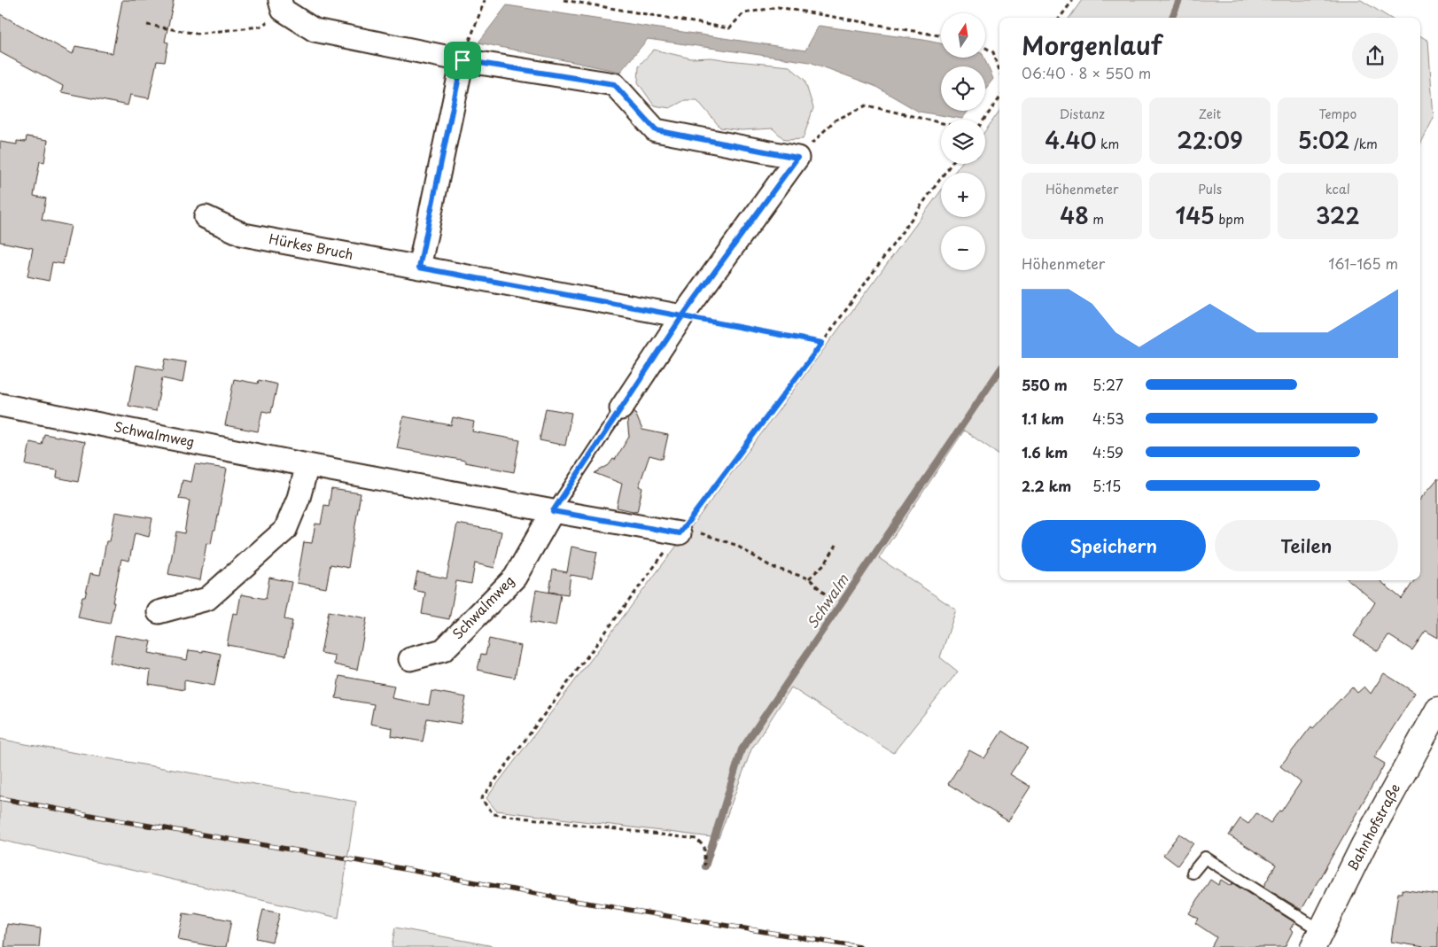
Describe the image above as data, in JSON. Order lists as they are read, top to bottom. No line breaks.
{"streets":{"street":["Hürkes Bruch","Schwalmweg","Bahnhofstraße"]},"water":["Schwalm"],"north":"top","page":{"map_buttons":["+","−"],"heading":["Morgenlauf","06:40 · 8 × 550 m"],"stats":[["Distanz","4.40 km"],["Zeit","22:09"],["Tempo","5:02 /km"],["Höhenmeter","48 m"],["Puls","145 bpm"],["kcal","322"]],"chart":["Höhenmeter","161–165 m"],"list":[{"name":"550 m","note":"5:27"},{"name":"1.1 km","note":"4:53"},{"name":"1.6 km","note":"4:59"},{"name":"2.2 km","note":"5:15"}],"buttons":["Speichern","Teilen"]}}
